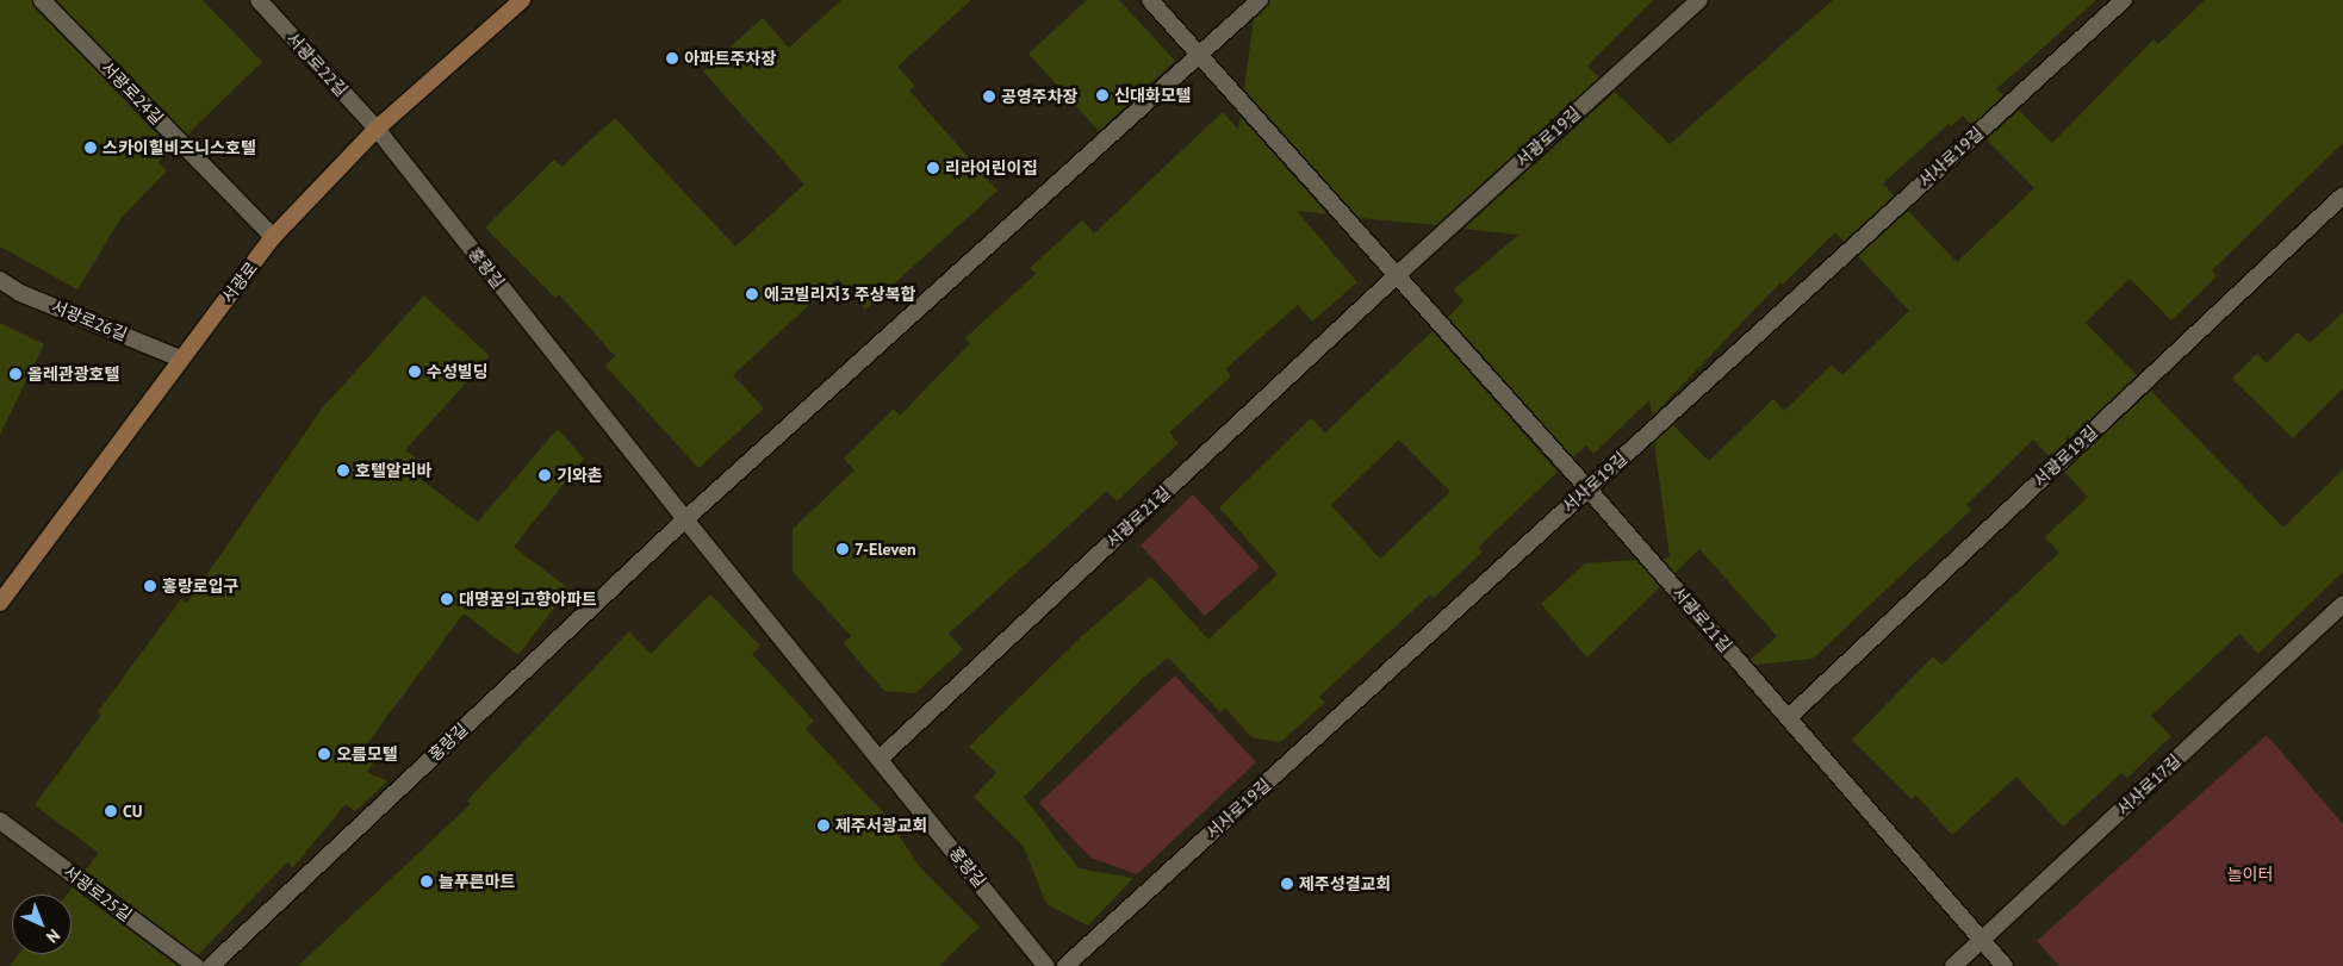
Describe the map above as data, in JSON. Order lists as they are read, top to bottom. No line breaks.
{"streets":{"main road":["서광로"],"street":["서광로22길","서광로24길","서광로19길","서사로19길","홍랑길","서광로26길","서광로21길","서사로17길","서광로25길"]},"crossings":[["서광로22길","홍랑길"],["서광로22길","서광로"],["서광로24길","서광로"],["서광로19길","서광로21길"],["서사로19길","서광로21길"],["홍랑길","서광로"],["홍랑길","서광로21길"],["서광로","서광로26길"],["서광로21길","서사로17길"]],"parks":["놀이터"],"places":["아파트주차장","신대화모텔","공영주차장","스카이힐비즈니스호텔","리라어린이집","에코빌리지3 주상복합","수성빌딩","올레관광호텔","호텔알리바","기와촌","7-Eleven","홍랑로입구","대명꿈의고향아파트","오름모텔","CU","제주서광교회","늘푸른마트","제주성결교회"],"north":"bottom right"}
